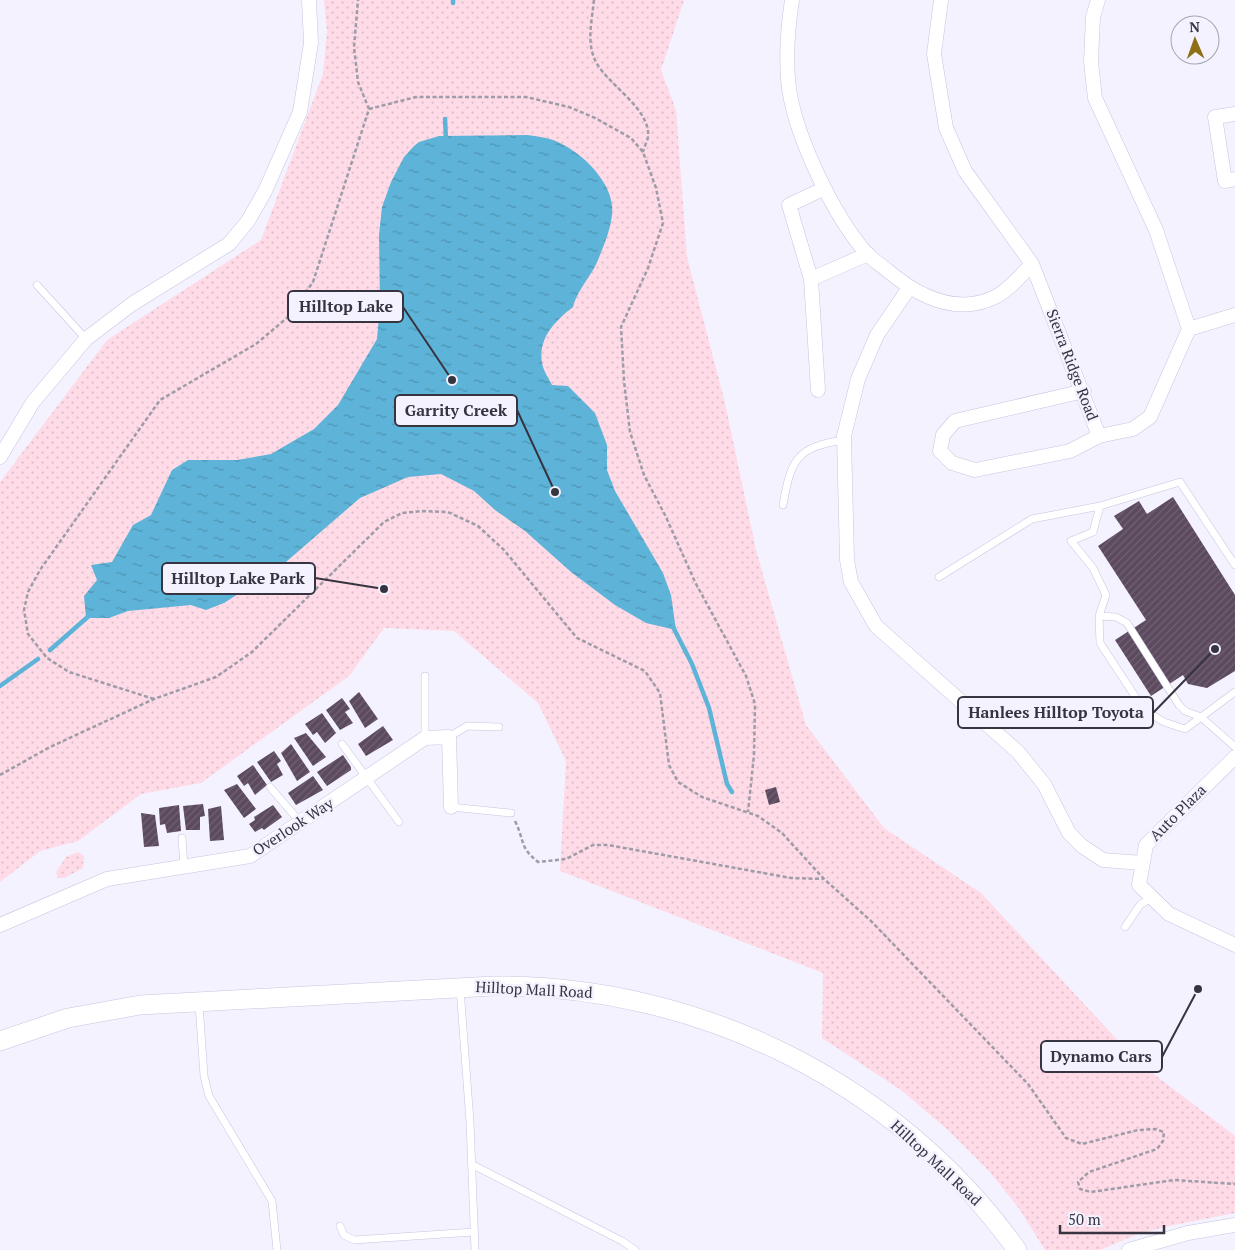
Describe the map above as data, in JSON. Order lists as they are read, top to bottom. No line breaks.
{"streets":{"street":["Sierra Ridge Road","Auto Plaza","Overlook Way","Hilltop Mall Road"]},"places":["Hilltop Lake","Garrity Creek","Hilltop Lake Park","Hanlees Hilltop Toyota","Dynamo Cars"],"scale_bar":"50 m","north":"top"}
